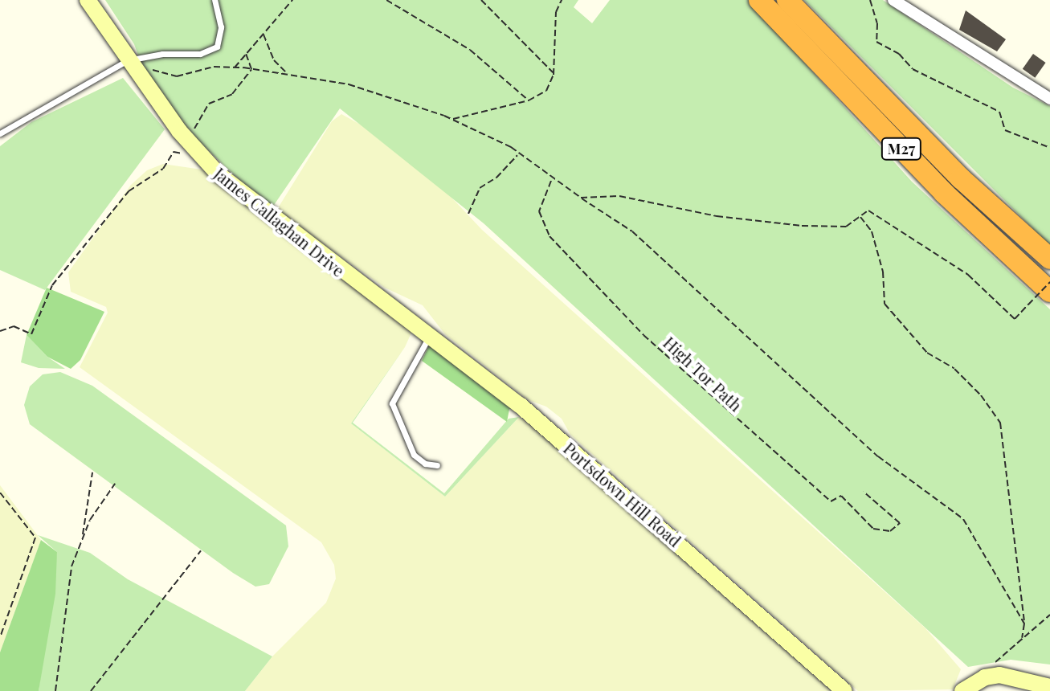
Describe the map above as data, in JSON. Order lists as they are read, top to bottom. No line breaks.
{"streets":{"highway":["M27"],"street":["James Callaghan Drive","Portsdown Hill Road"],"path":["High Tor Path"]},"crossings":[["James Callaghan Drive","Portsdown Hill Road"]]}
